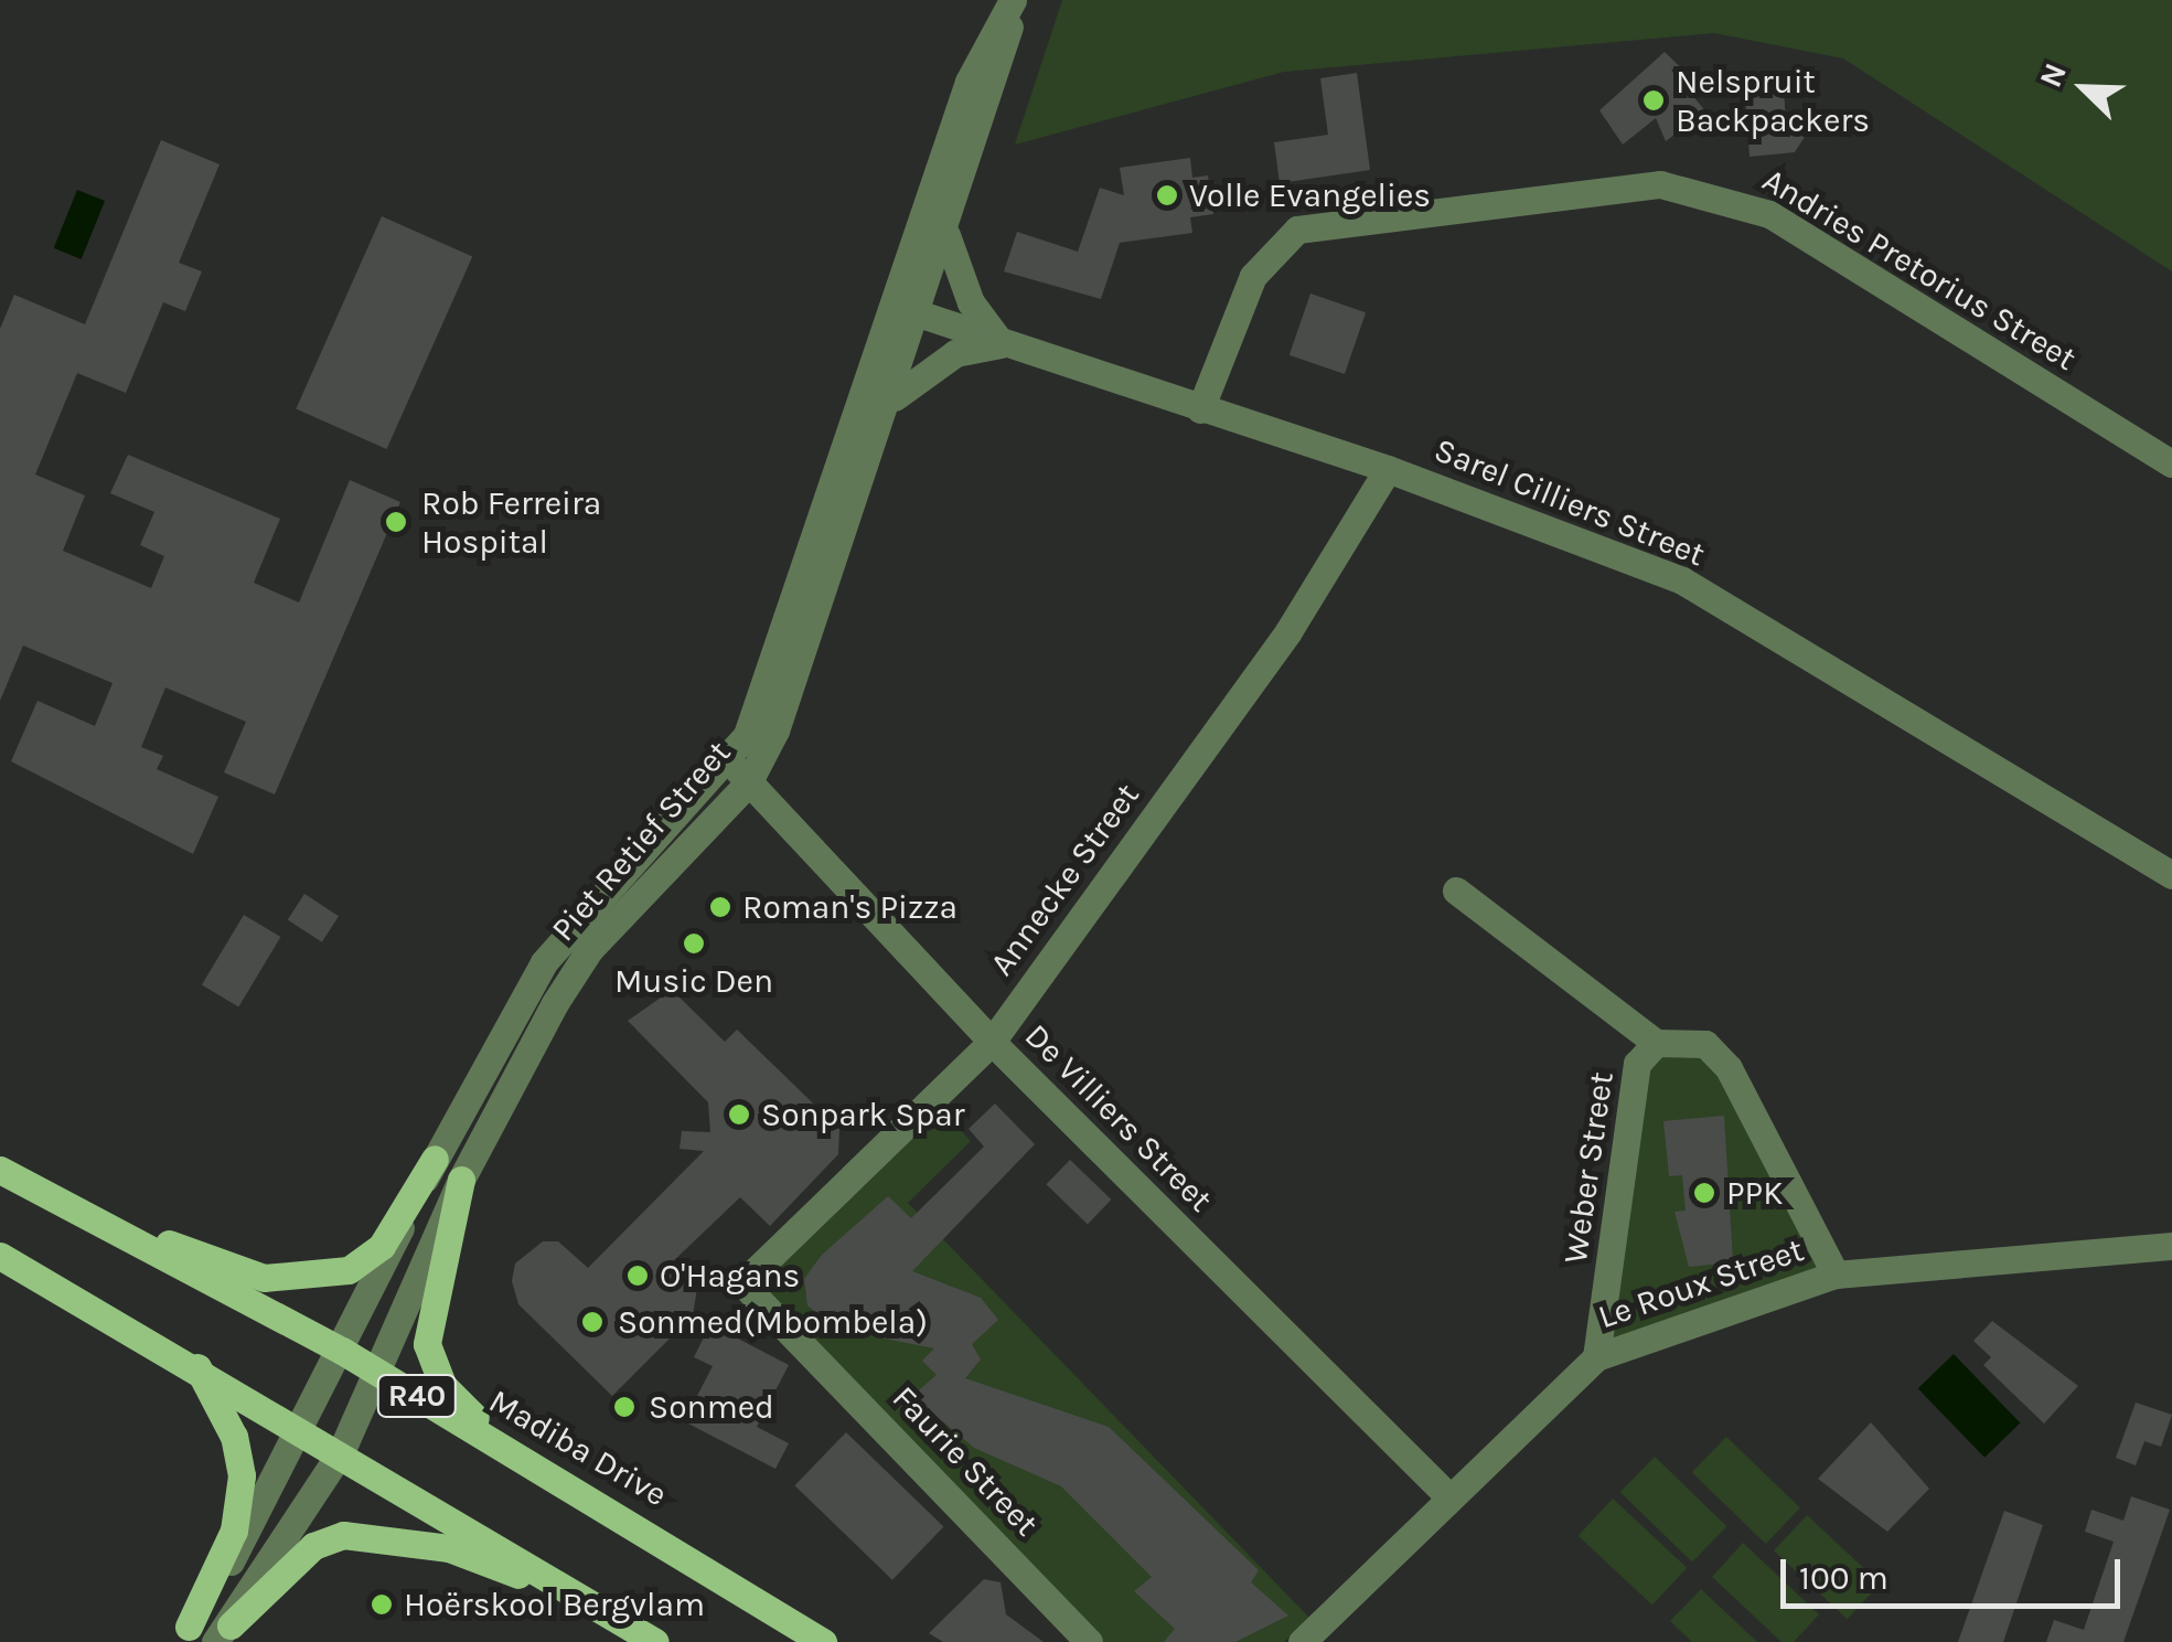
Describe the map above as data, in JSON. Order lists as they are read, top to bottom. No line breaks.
{"streets":{"main road":["R40","Madiba Drive"],"street":["Andries Pretorius Street","Sarel Cilliers Street","Piet Retief Street","Annecke Street","De Villiers Street","Weber Street","Le Roux Street","Faurie Street"]},"crossings":[["Andries Pretorius Street","Sarel Cilliers Street"],["Sarel Cilliers Street","Piet Retief Street"],["Sarel Cilliers Street","Annecke Street"],["Piet Retief Street","De Villiers Street"],["Piet Retief Street","R40"],["Piet Retief Street","Madiba Drive"],["Annecke Street","De Villiers Street"],["Annecke Street","Faurie Street"],["De Villiers Street","Le Roux Street"],["Weber Street","Le Roux Street"]],"places":["Nelspruit Backpackers","Volle Evangelies","Rob Ferreira Hospital","Roman's Pizza","Music Den","Sonpark Spar","PPK","O'Hagans","Sonmed(Mbombela)","Sonmed","Hoërskool Bergvlam"],"scale_bar":"100 m","north":"top left"}
